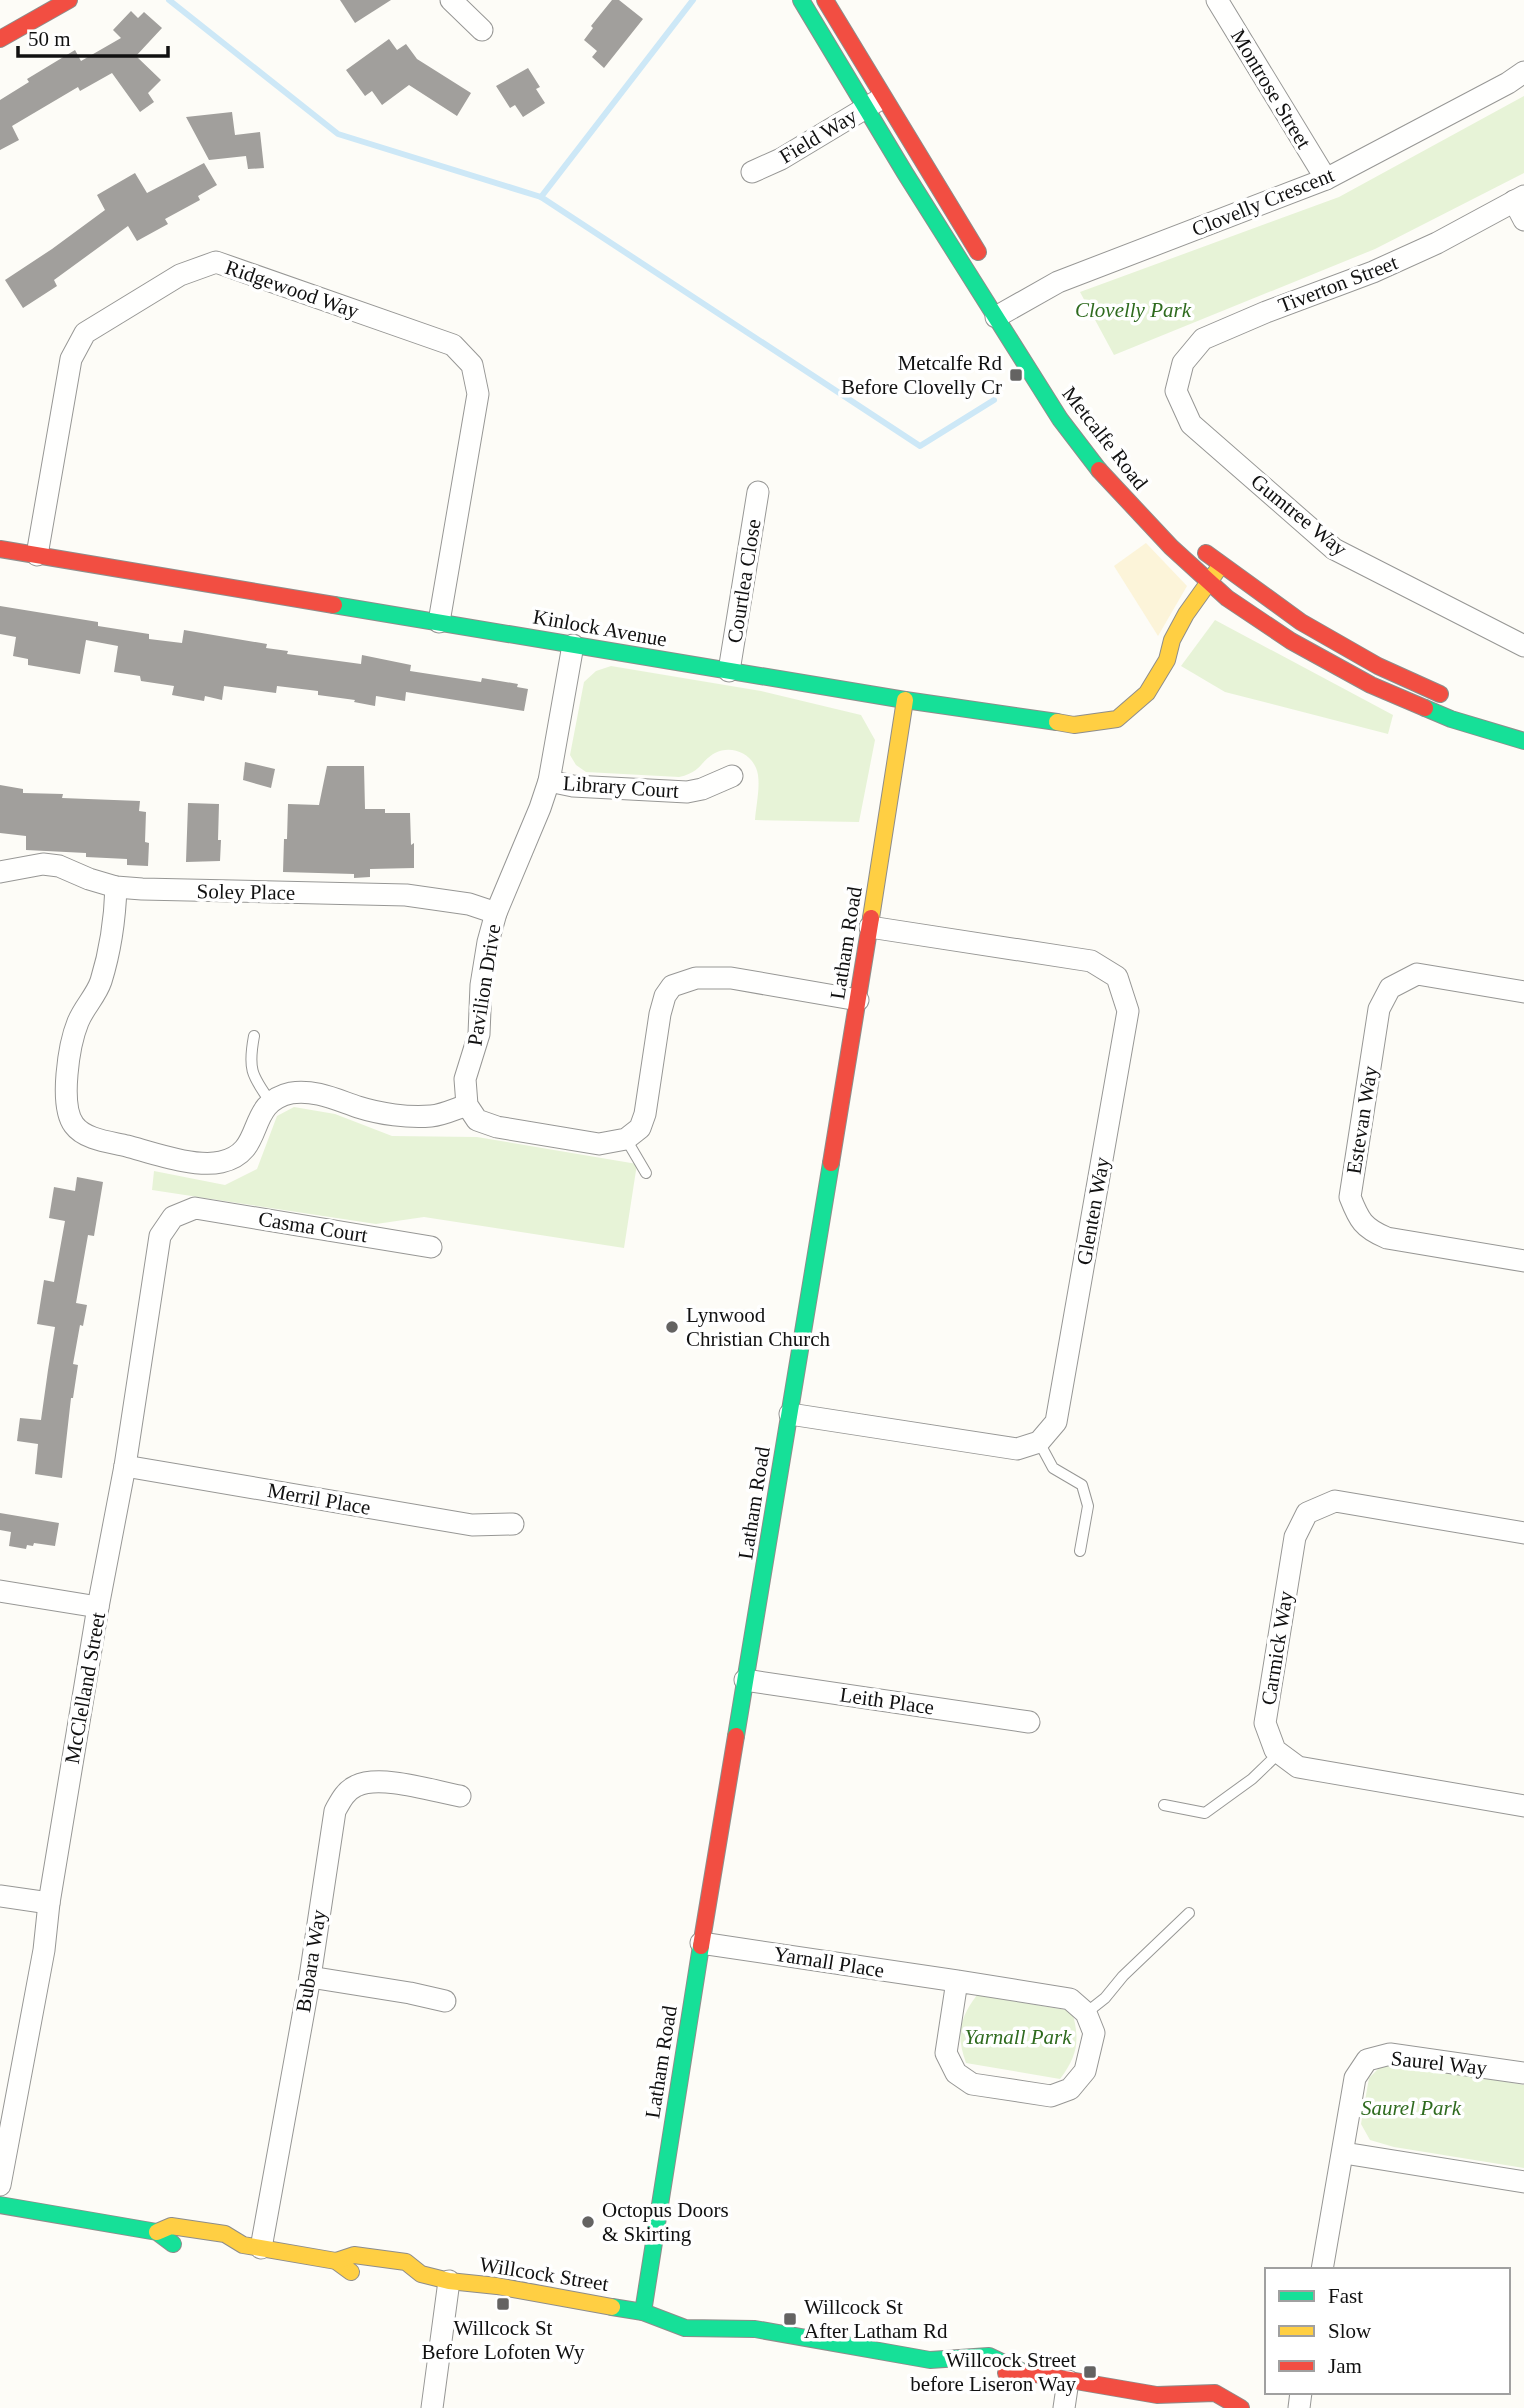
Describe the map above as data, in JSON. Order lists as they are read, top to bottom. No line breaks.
{"streets":{"street":["Montrose Street","Field Way","Clovelly Crescent","Tiverton Street","Ridgewood Way","Metcalfe Road","Gumtree Way","Courtlea Close","Kinlock Avenue","Library Court","Soley Place","Latham Road","Pavilion Drive","Estevan Way","Glenten Way","Casma Court","Merril Place","Carmick Way","McClelland Street","Leith Place","Bubara Way","Yarnall Place","Saurel Way","Willcock Street"]},"crossings":[["Montrose Street","Clovelly Crescent"],["Field Way","Metcalfe Road"],["Clovelly Crescent","Metcalfe Road"],["Tiverton Street","Gumtree Way"],["Ridgewood Way","Kinlock Avenue"],["Metcalfe Road","Kinlock Avenue"],["Courtlea Close","Kinlock Avenue"],["Kinlock Avenue","Latham Road"],["Kinlock Avenue","Pavilion Drive"],["Library Court","Pavilion Drive"],["Soley Place","Pavilion Drive"],["Latham Road","Glenten Way"],["Latham Road","Leith Place"],["Latham Road","Yarnall Place"],["Latham Road","Willcock Street"],["Casma Court","McClelland Street"],["Merril Place","McClelland Street"],["Bubara Way","Willcock Street"]],"parks":["Clovelly Park","Yarnall Park","Saurel Park"],"places":{"transit":["Metcalfe Rd Before Clovelly Cr","Willcock St Before Lofoten Wy","Willcock St After Latham Rd","Willcock Street before Liseron Way"],"other":["Lynwood Christian Church","Octopus Doors & Skirting"]},"legend":["Fast","Slow","Jam"],"scale_bar":"50 m"}
